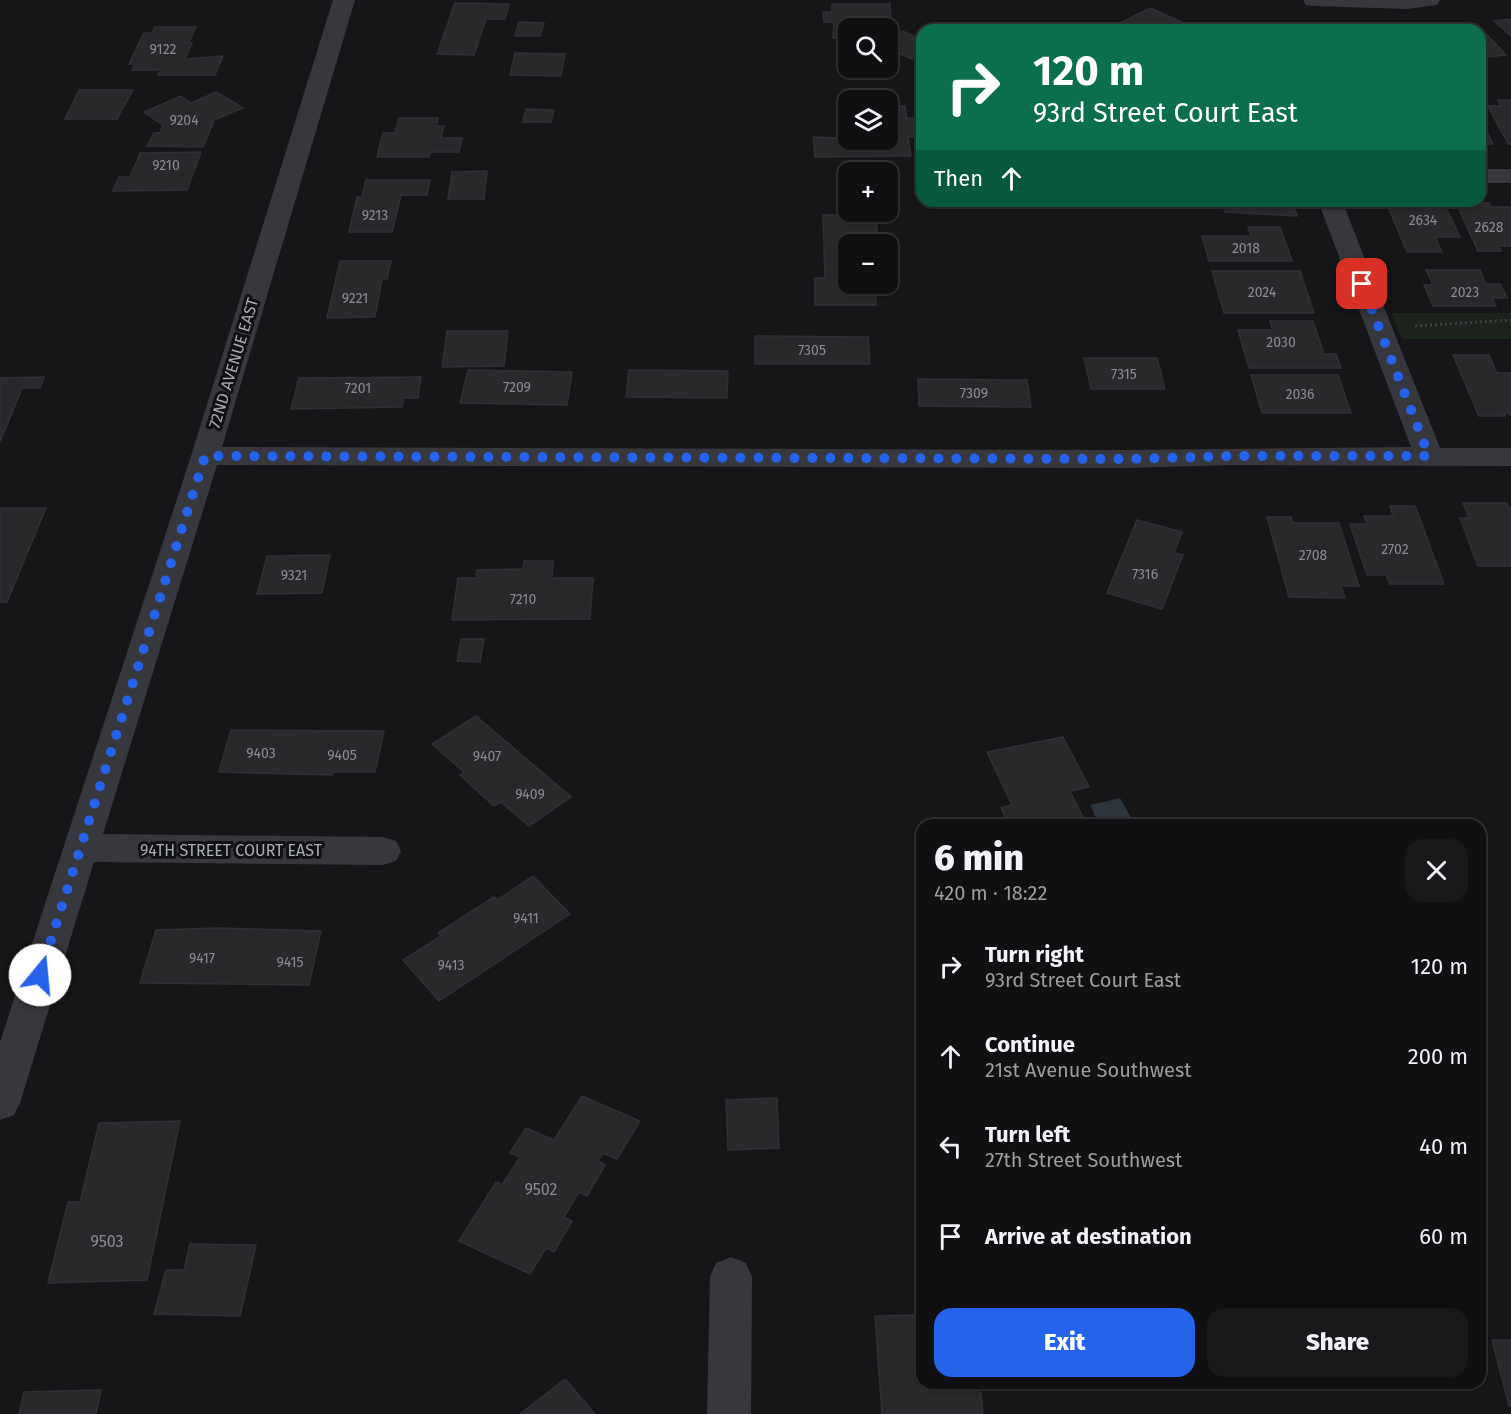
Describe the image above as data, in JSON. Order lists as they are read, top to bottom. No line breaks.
{"streets":{"street":["72ND AVENUE EAST","94TH STREET COURT EAST"]},"crossings":[["72ND AVENUE EAST","94TH STREET COURT EAST"]],"house_numbers":["9122","9204","9210","9213","2634","2628","2018","2024","2023","9221","2030","7305","7315","7209","7201","7309","2036","2702","2708","7316","9321","7210","9403","9405","9407","9409","9411","9417","9415","9413","9502","9503"],"page":{"map_buttons":["+","−"],"turn":["120 m","93rd Street Court East"],"then":"Then","heading":["6 min","420 m · 18:22"],"list":[{"name":"Turn right","note":"93rd Street Court East","value":"120 m"},{"name":"Continue","note":"21st Avenue Southwest","value":"200 m"},{"name":"Turn left","note":"27th Street Southwest","value":"40 m"},{"name":"Arrive at destination","value":"60 m"}],"buttons":["Exit","Share"]}}
